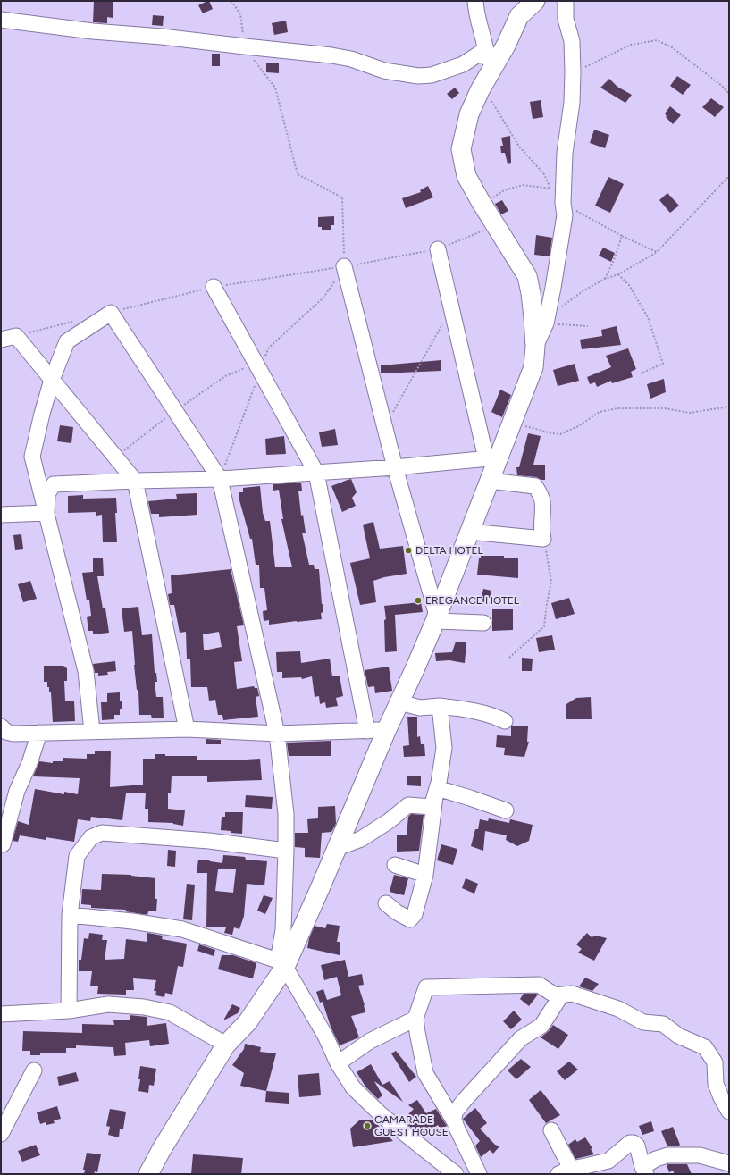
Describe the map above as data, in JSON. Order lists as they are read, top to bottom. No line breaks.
{"places":["DELTA HOTEL","EREGANCE HOTEL","CAMARADE GUEST HOUSE"]}
